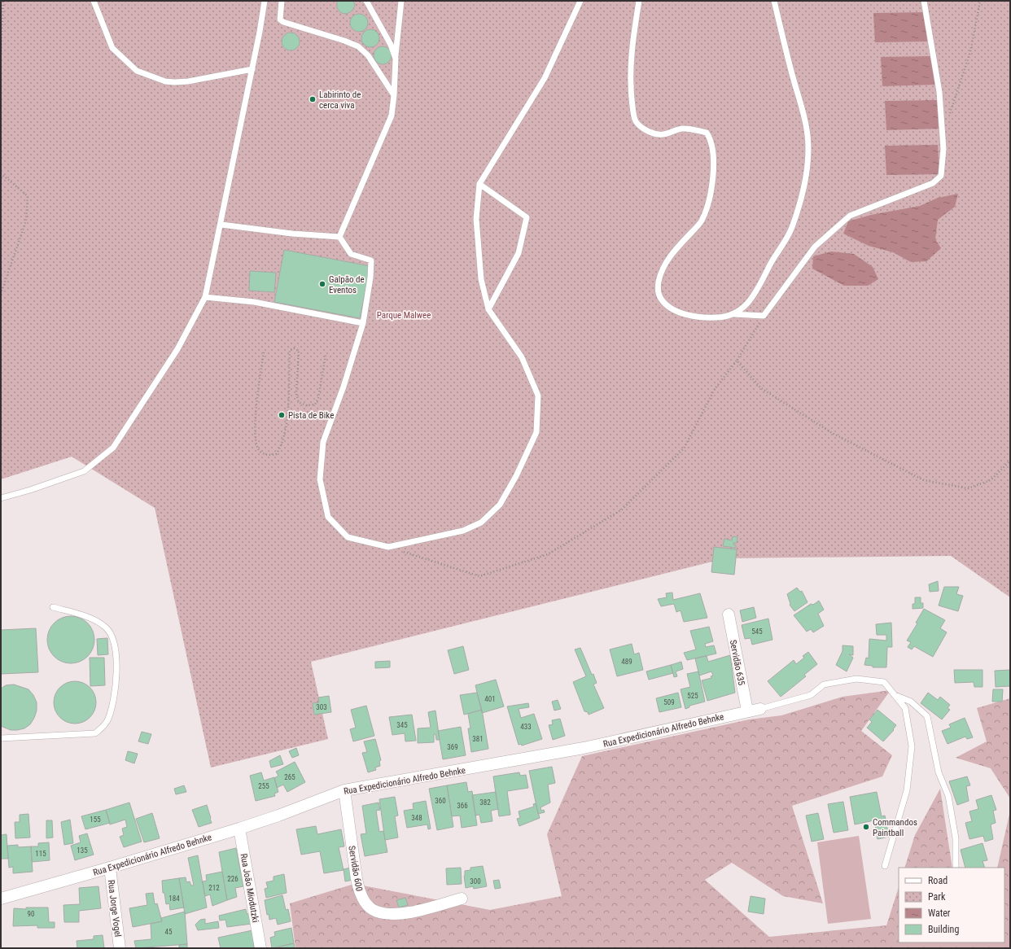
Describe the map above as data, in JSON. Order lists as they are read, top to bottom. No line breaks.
{"streets":{"street":["Servidão 635","Rua Expedicionário Alfredo Behnke","Servidão 600","Rua João Miodutzki","Rua Jorge Vogel"]},"crossings":[["Servidão 635","Rua Expedicionário Alfredo Behnke"],["Rua Expedicionário Alfredo Behnke","Servidão 600"],["Rua Expedicionário Alfredo Behnke","Rua João Miodutzki"],["Rua Expedicionário Alfredo Behnke","Rua Jorge Vogel"]],"parks":["Parque Malwee"],"places":["Labirinto de cerca viva","Galpão de Eventos","Pista de Bike","Commandos Paintball"],"house_numbers":["545","489","525","401","509","303","345","433","381","369","265","255","360","382","366","348","155","135","115","226","300","212","184","90","45"],"legend":["Road","Park","Water","Building"]}
